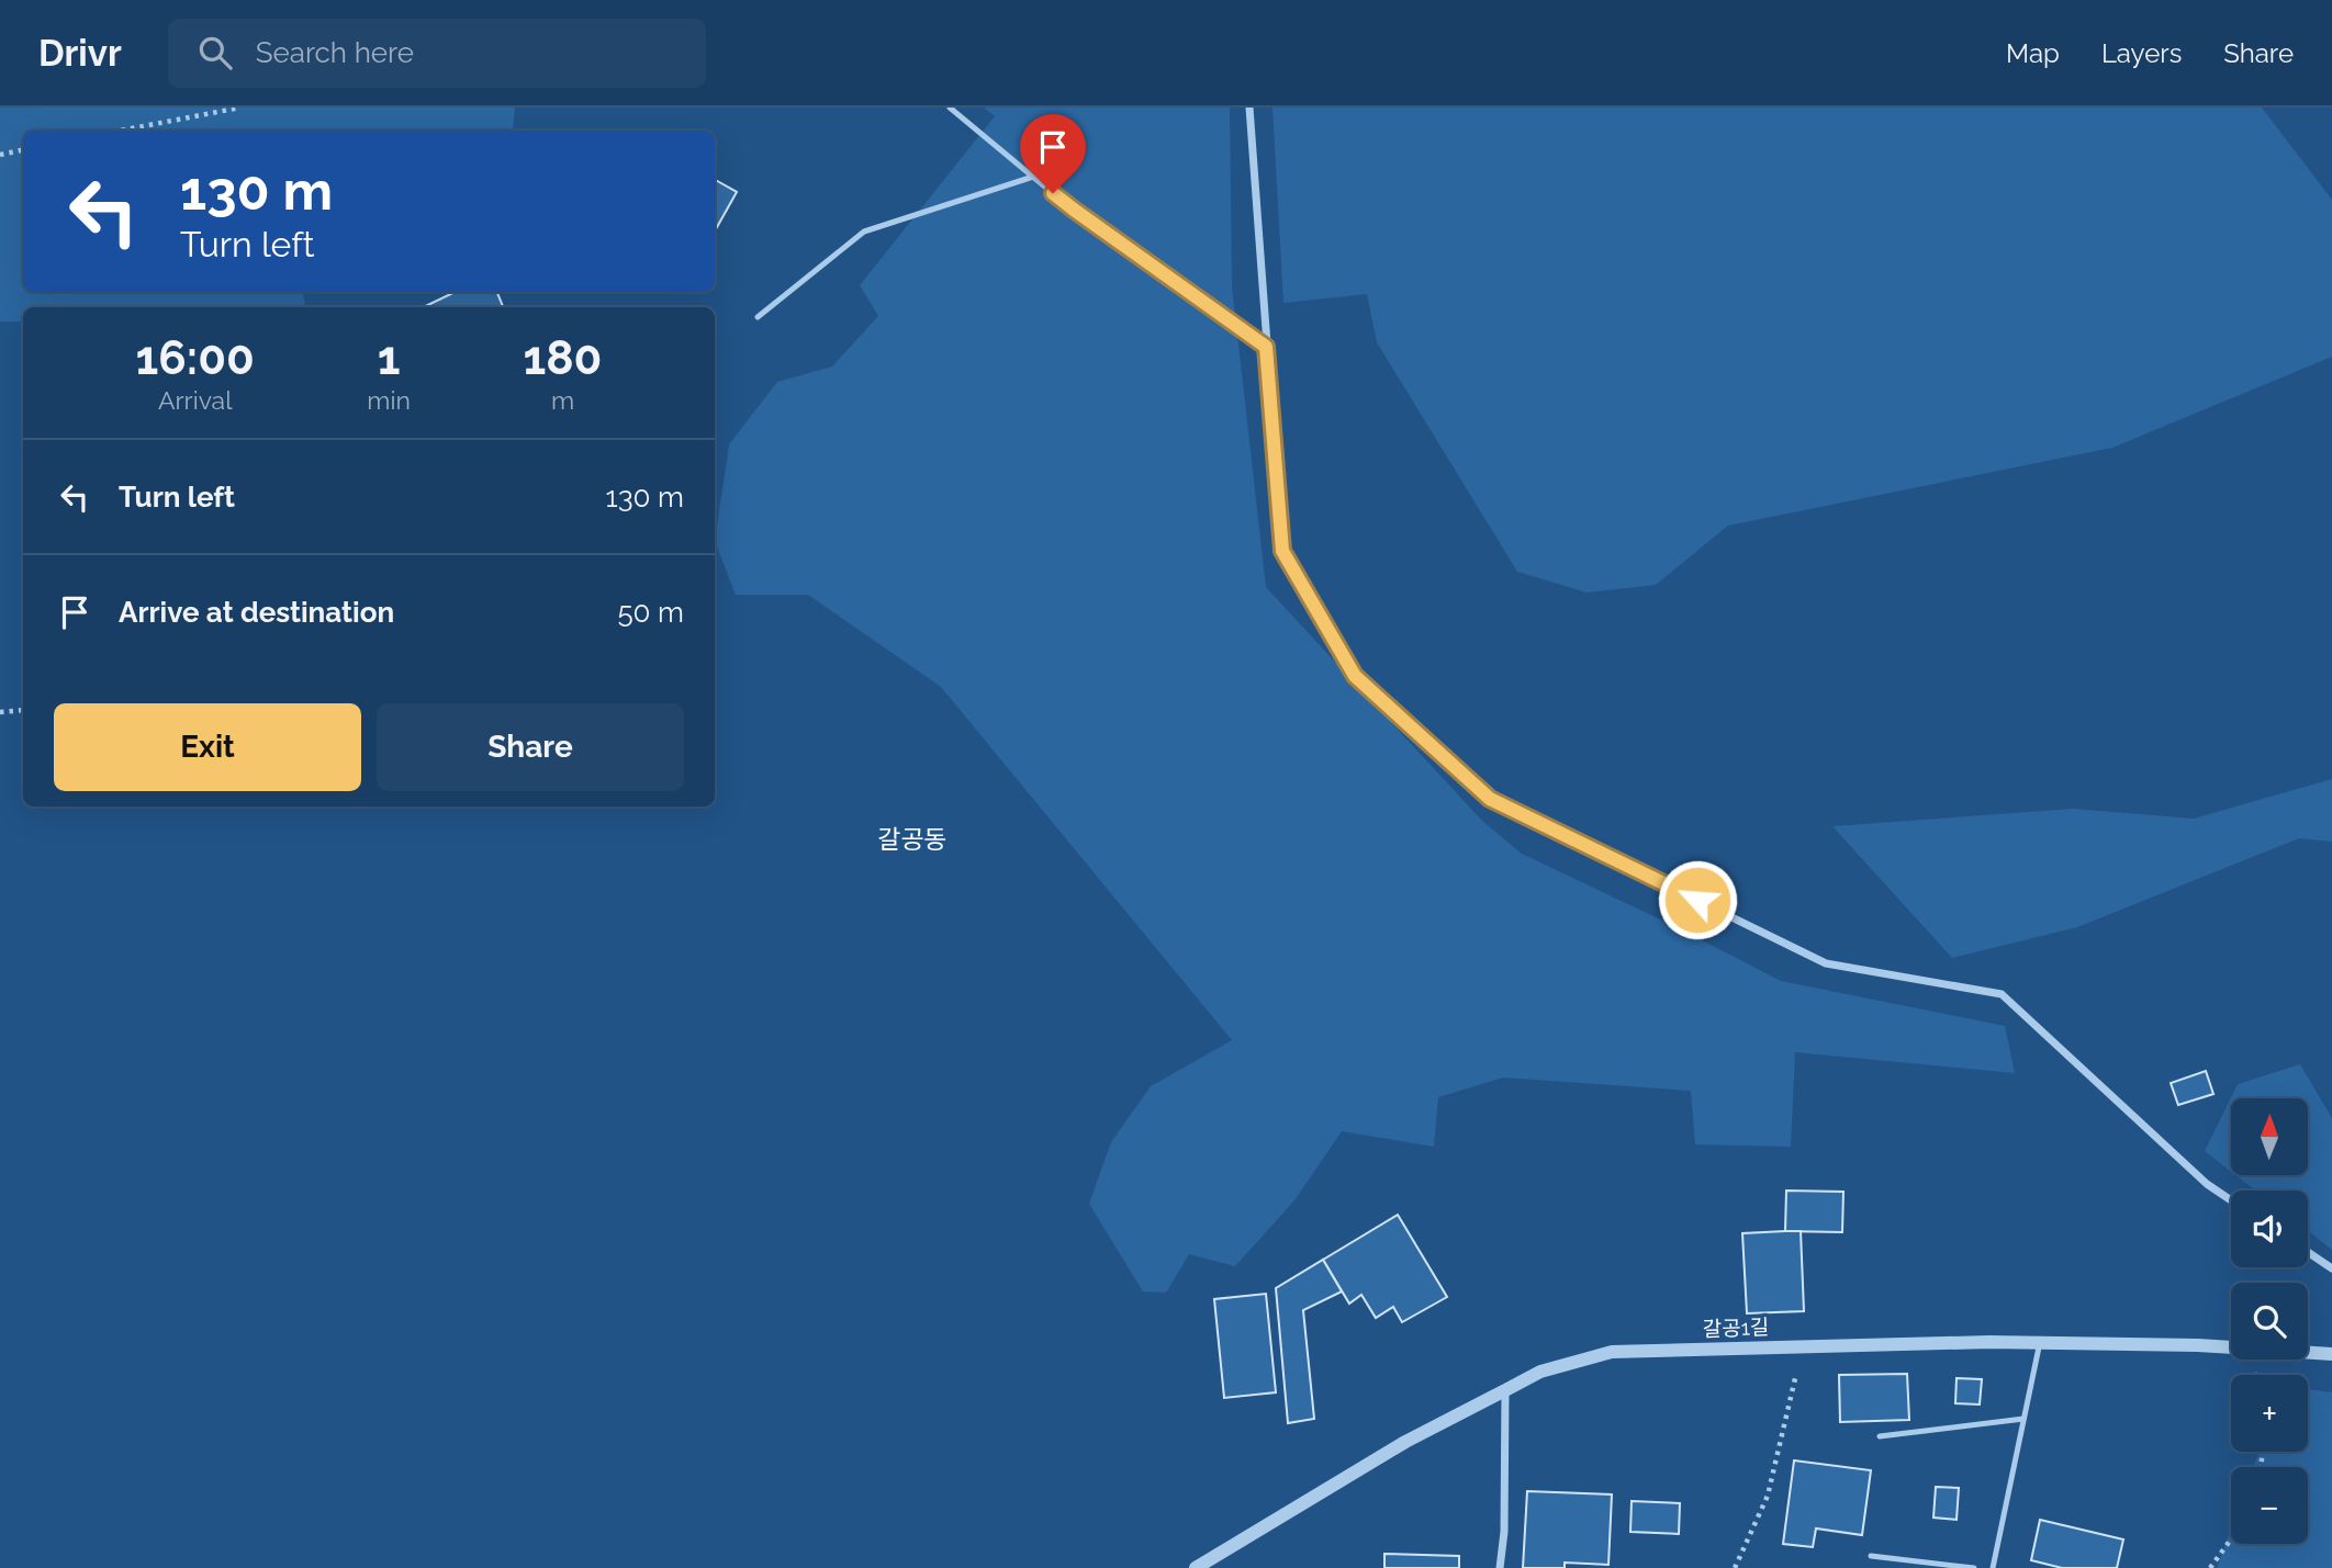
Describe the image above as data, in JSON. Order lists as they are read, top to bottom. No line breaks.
{"streets":{"street":["갈공1길"]},"districts":["갈공동"],"north":"top","page":{"header":"Drivr","search":"Search here","nav":["Map","Layers","Share"],"turn":["130 m","Turn left"],"eta":["16:00","Arrival","1","min","180","m"],"list":[{"name":"Turn left","value":"130 m"},{"name":"Arrive at destination","value":"50 m"}],"buttons":["Exit","Share"],"map_buttons":["+","−"]}}
